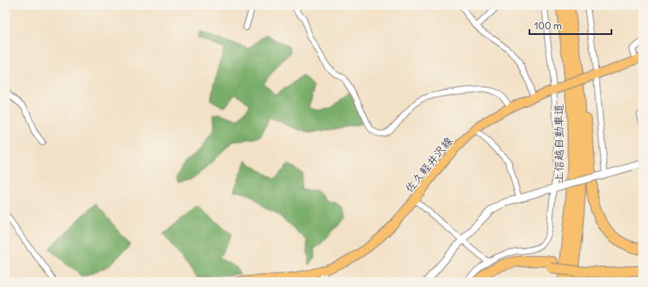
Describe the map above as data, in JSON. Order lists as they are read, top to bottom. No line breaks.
{"streets":{"highway":["上信越自動車道"],"main road":["佐久軽井沢線"]},"scale_bar":"100 m"}
